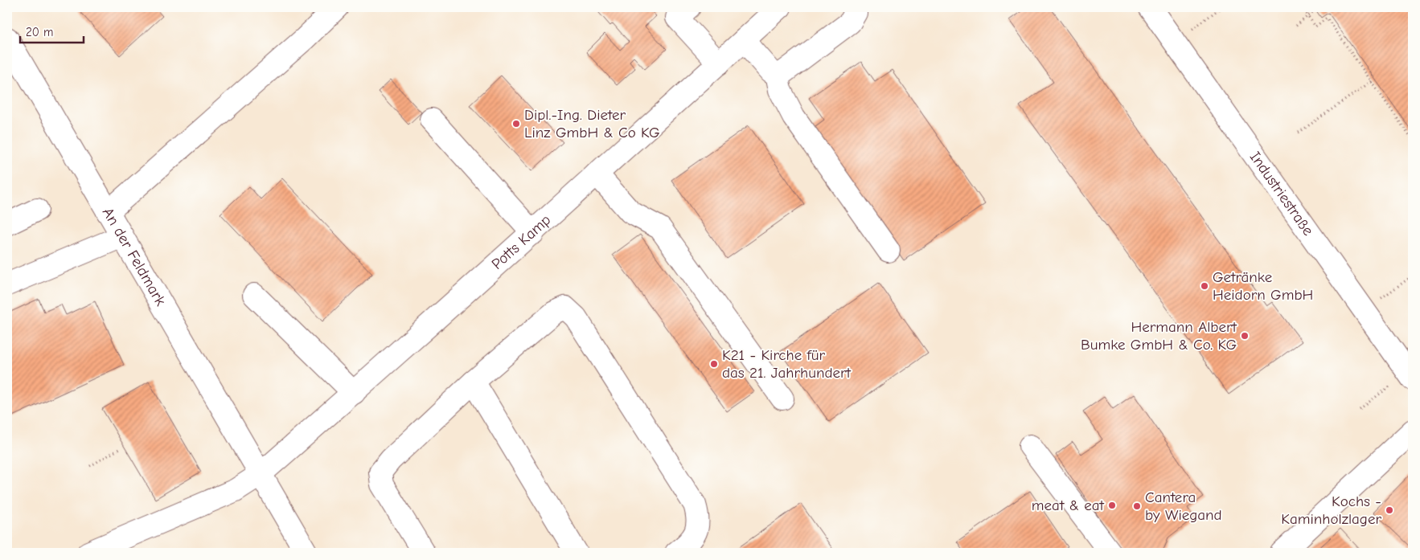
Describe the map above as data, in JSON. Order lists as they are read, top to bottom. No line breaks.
{"streets":{"street":["Industriestraße","Potts Kamp","An der Feldmark"]},"crossings":[["Potts Kamp","An der Feldmark"]],"places":["Dipl.-Ing. Dieter Linz GmbH & Co KG","Getränke Heidorn GmbH","Hermann Albert Bumke GmbH & Co. KG","K21 - Kirche für das 21. Jahrhundert","meat & eat","Cantera by Wiegand","Kochs - Kaminholzlager"],"scale_bar":"20 m"}
